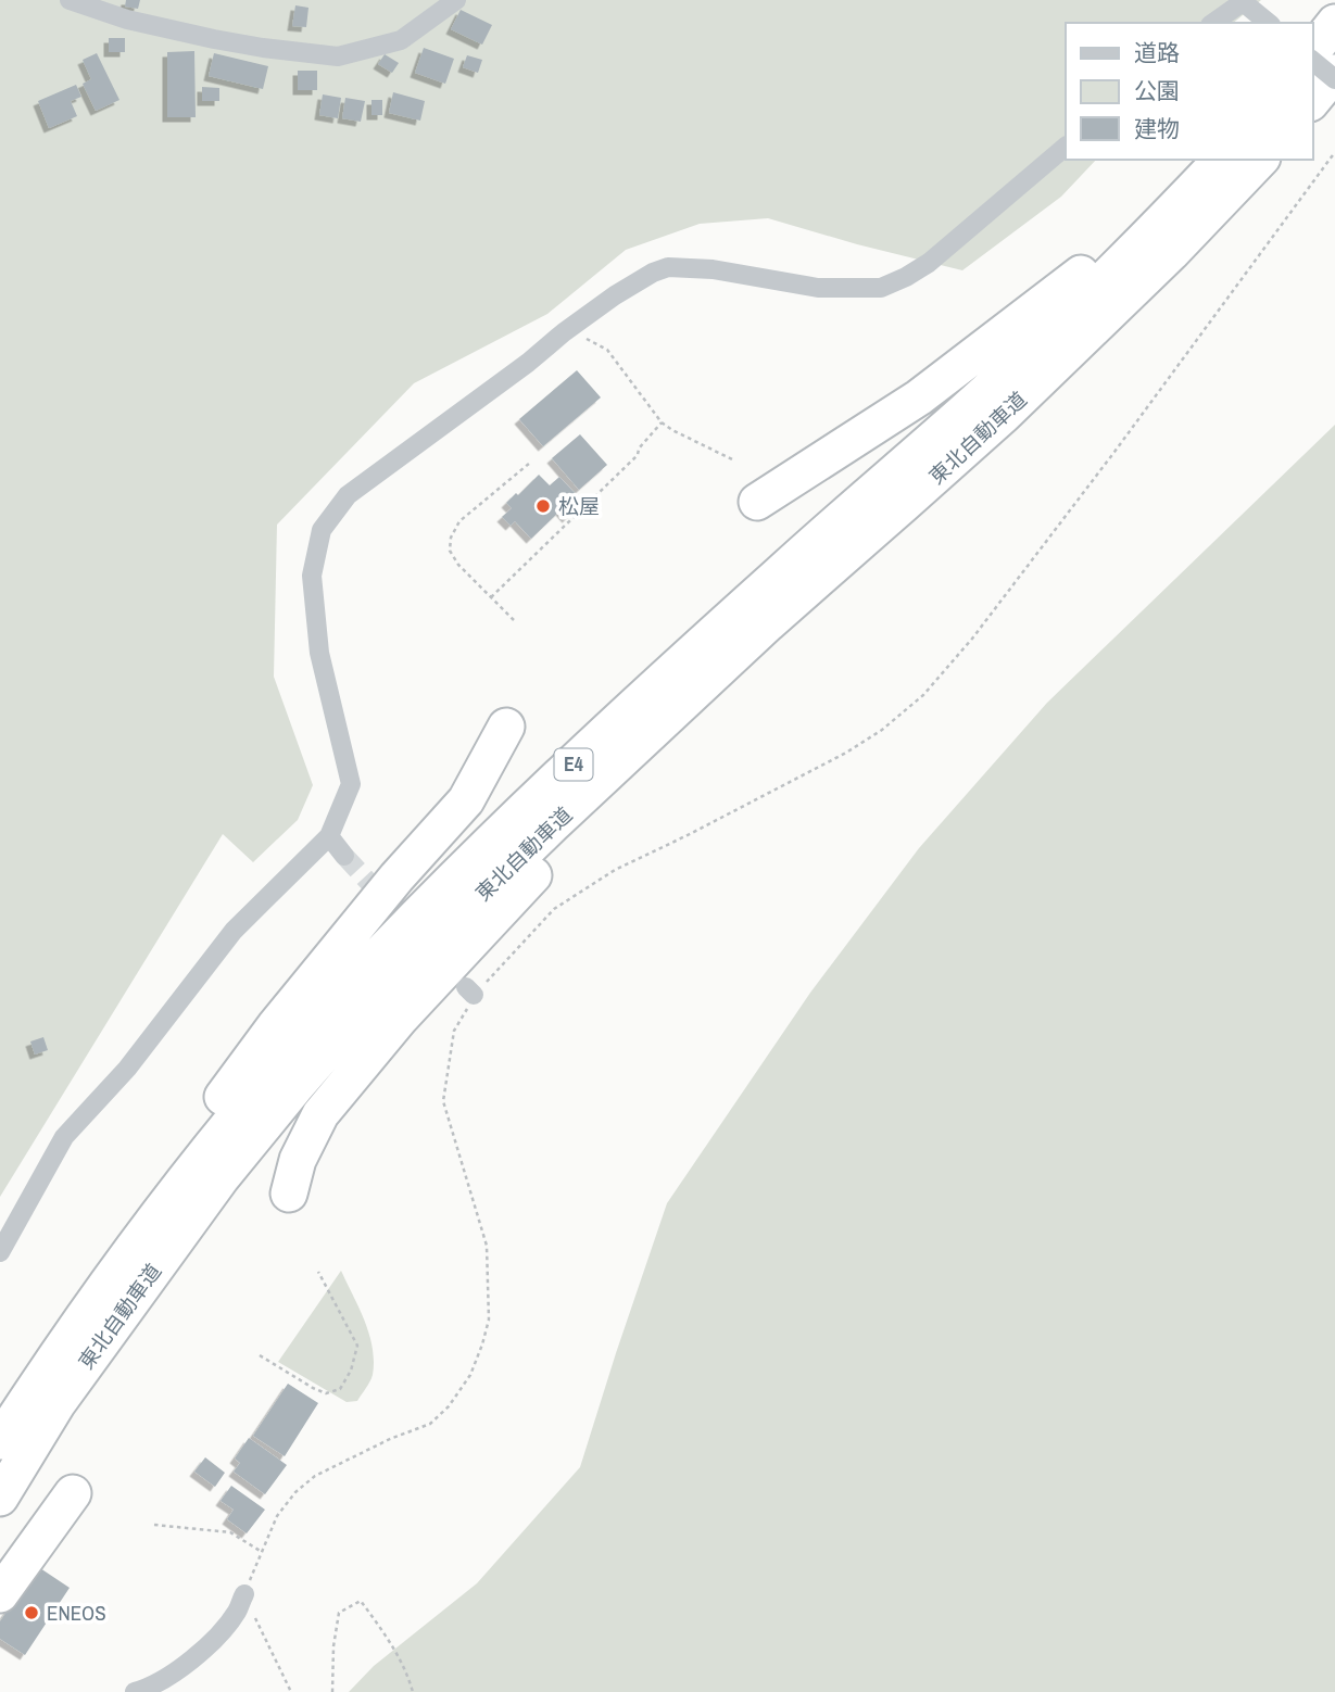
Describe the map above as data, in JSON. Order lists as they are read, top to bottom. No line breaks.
{"streets":{"highway":["東北自動車道","E4"]},"places":["松屋","ENEOS"],"legend":["道路","公園","建物"]}
